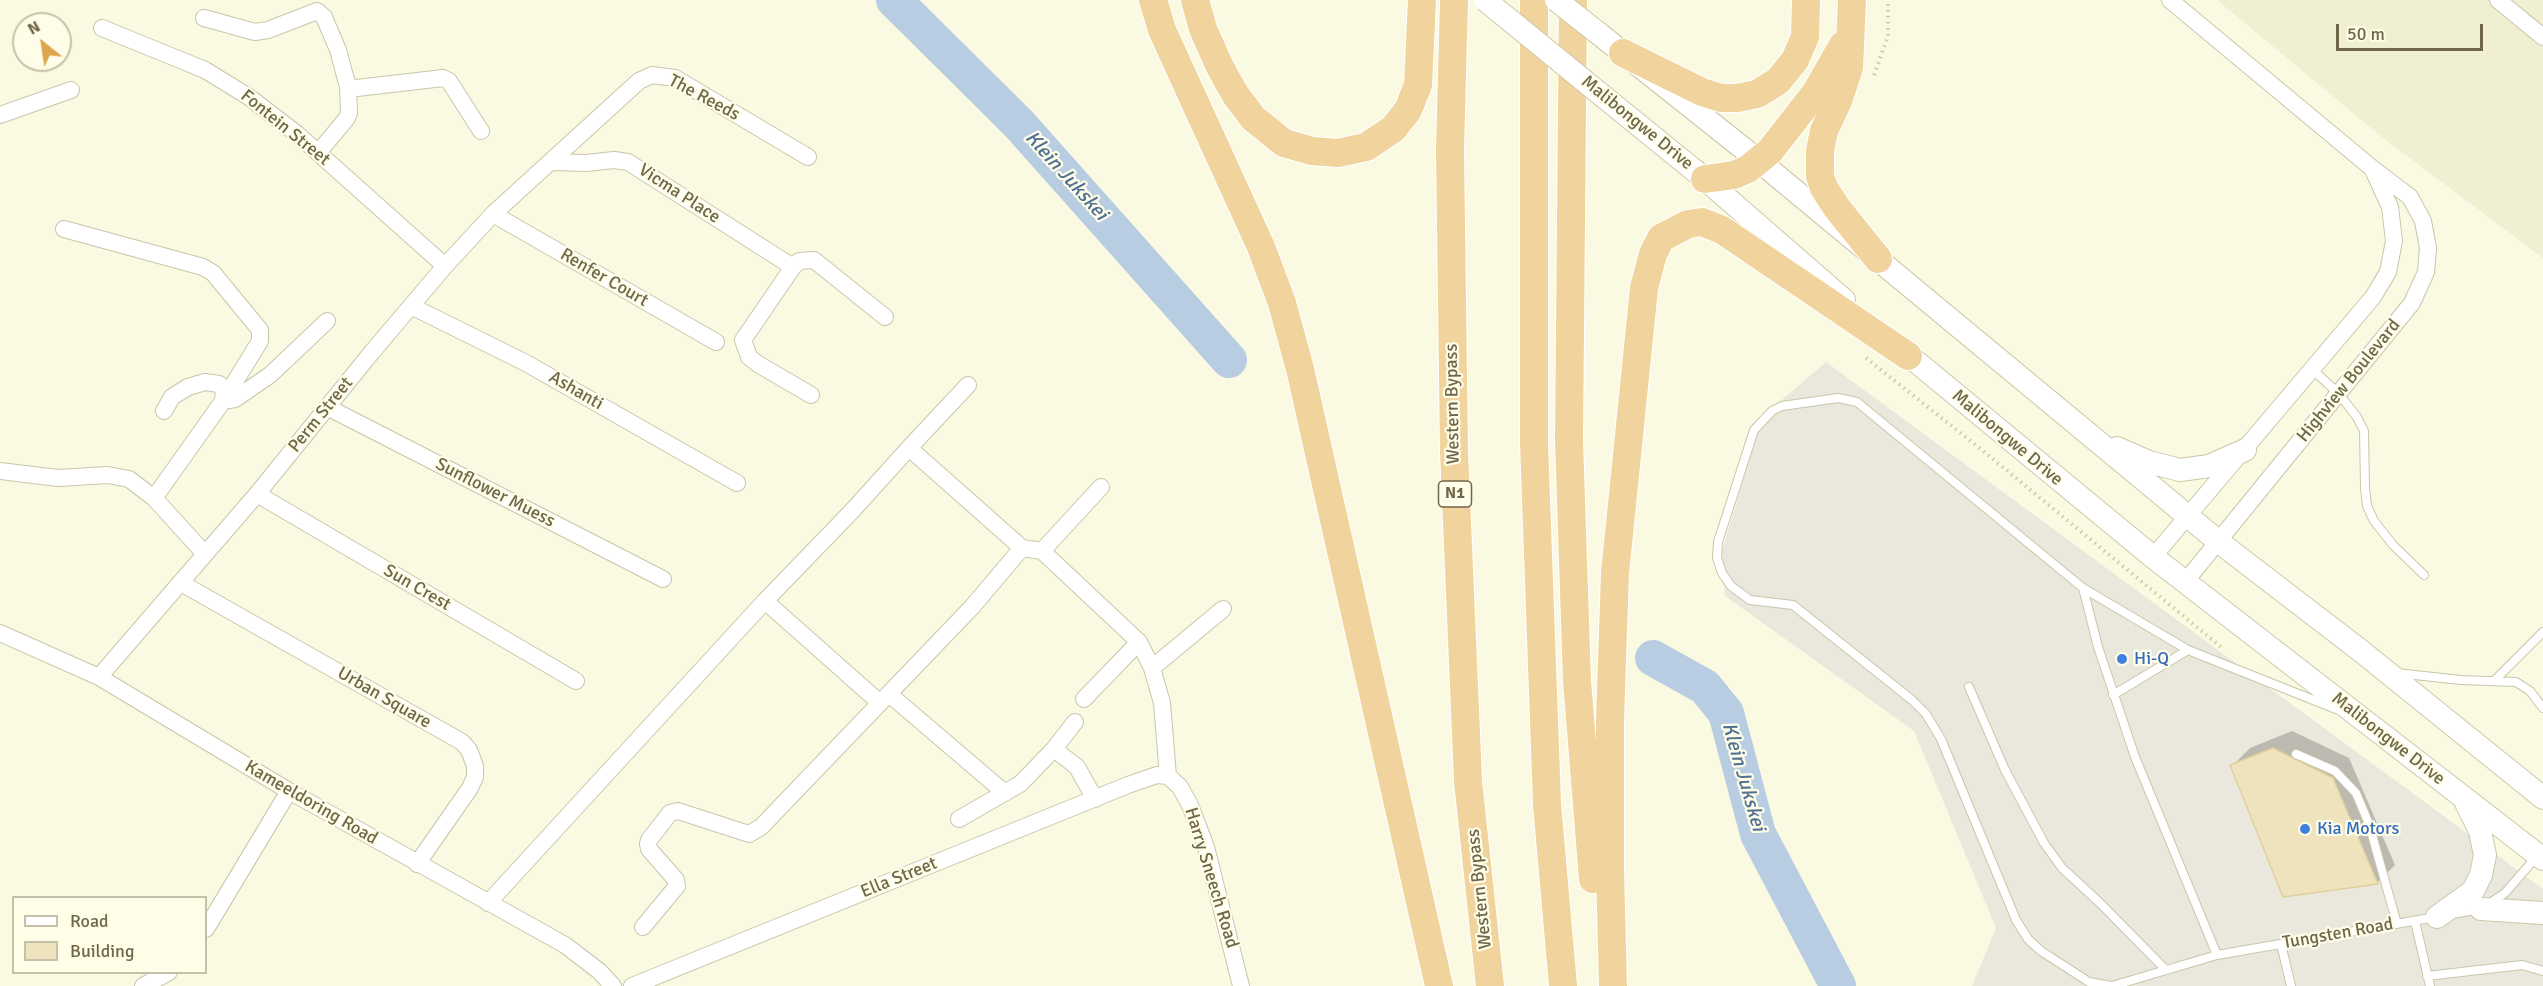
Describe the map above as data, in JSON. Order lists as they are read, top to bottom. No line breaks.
{"streets":{"highway":["Western Bypass","N1"],"main road":["Malibongwe Drive"],"street":["The Reeds","Fontein Street","Vicma Place","Renfer Court","Highview Boulevard","Ashanti","Perm Street","Sunflower Muess","Sun Crest","Urban Square","Kameeldoring Road","Ella Street","Harry Sneech Road"],"lane":["Tungsten Road"]},"crossings":[["The Reeds","Vicma Place"],["The Reeds","Perm Street"],["Malibongwe Drive","Highview Boulevard"],["Malibongwe Drive","Tungsten Road"],["Fontein Street","Perm Street"],["Vicma Place","Perm Street"],["Renfer Court","Perm Street"],["Ashanti","Perm Street"],["Perm Street","Sunflower Muess"],["Perm Street","Sun Crest"],["Perm Street","Urban Square"],["Perm Street","Kameeldoring Road"],["Urban Square","Kameeldoring Road"],["Ella Street","Harry Sneech Road"]],"water":["Klein Jukskei"],"places":["Hi-Q","Kia Motors"],"legend":["Road","Building"],"scale_bar":"50 m","north":"top left"}
